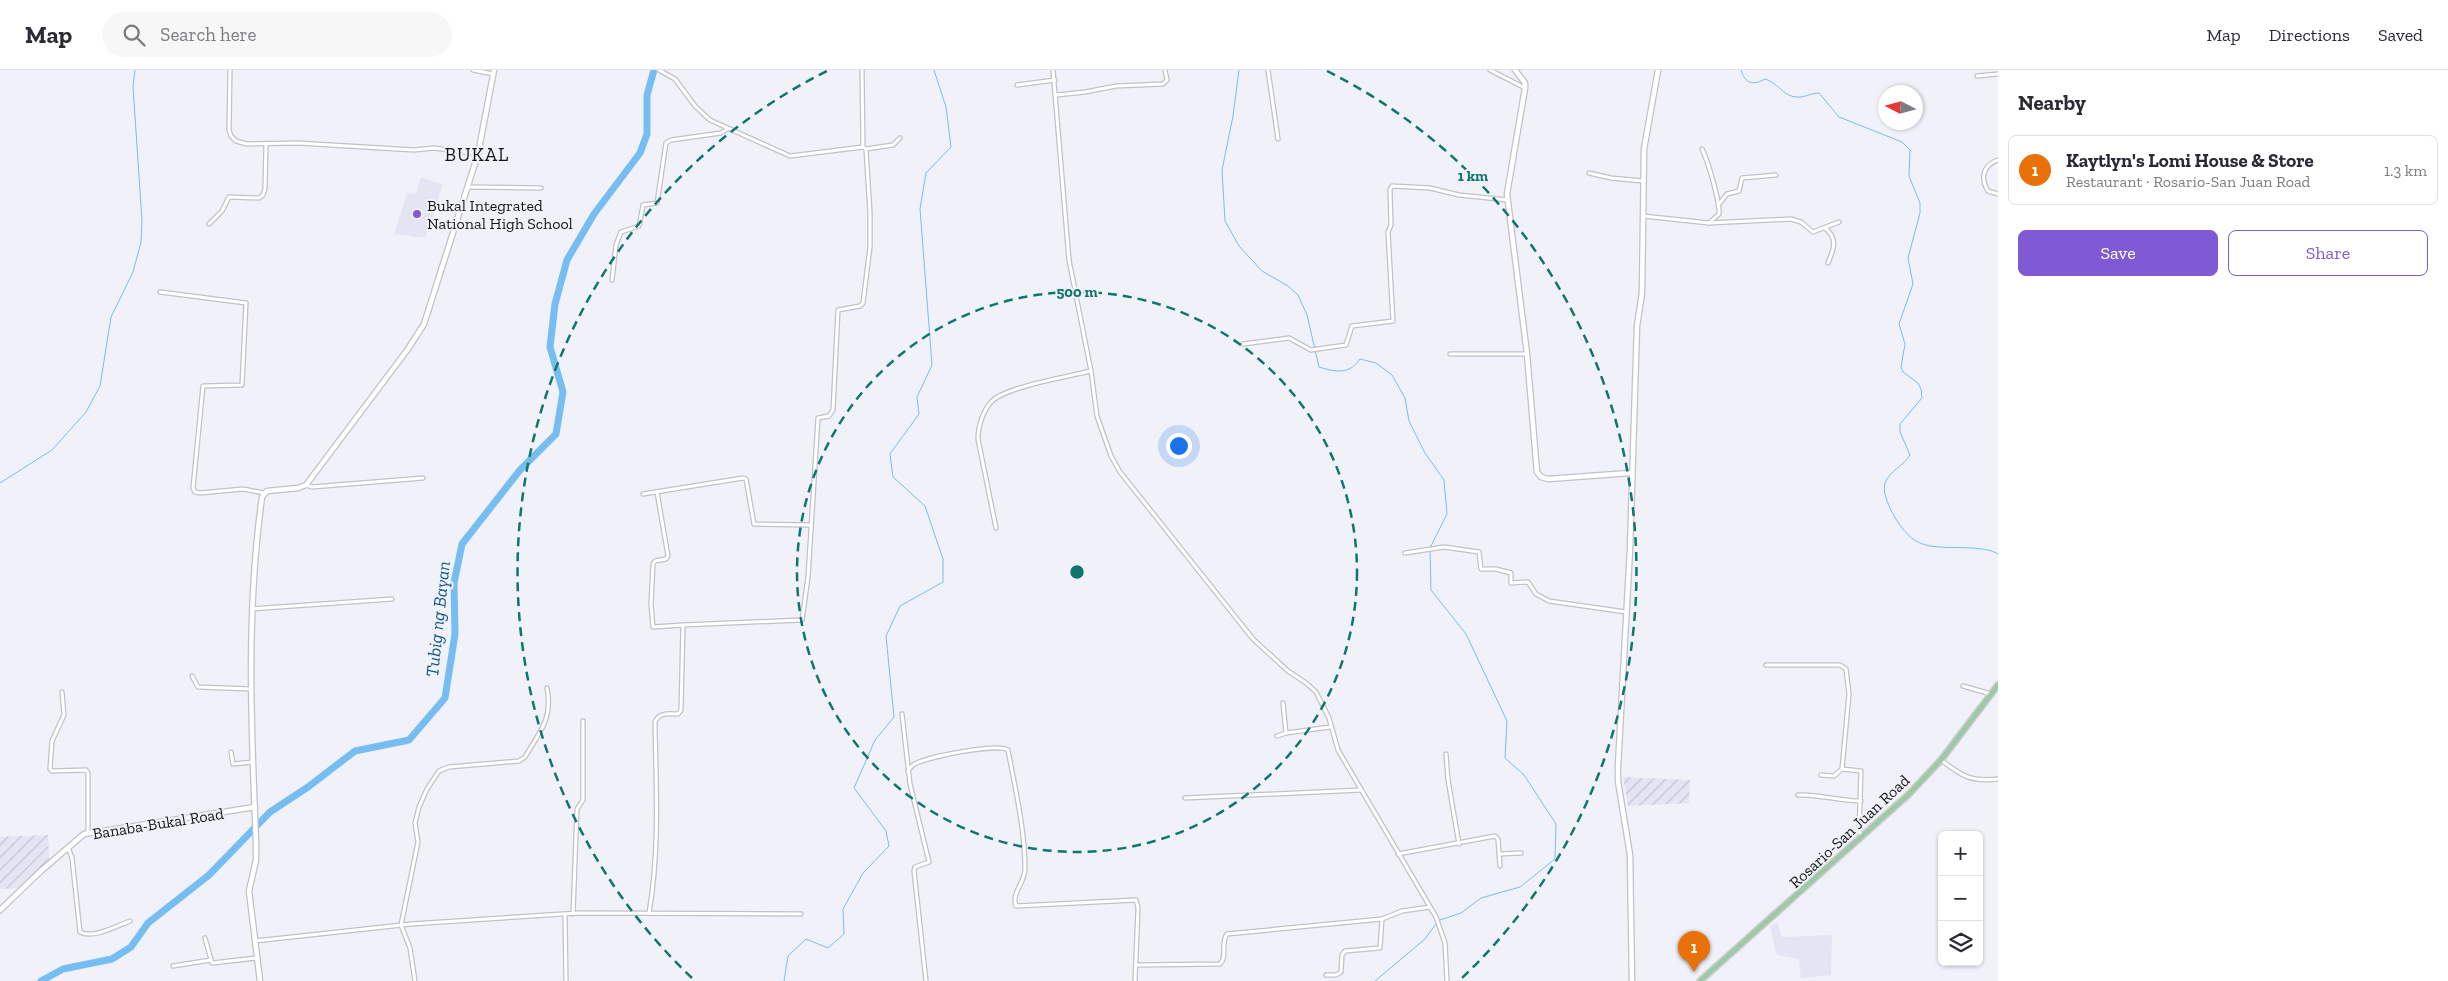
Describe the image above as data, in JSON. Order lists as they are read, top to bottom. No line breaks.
{"streets":{"main road":["Rosario-San Juan Road"],"street":["Banaba-Bukal Road"]},"districts":["BUKAL"],"water":["Tubig ng Bayan"],"places":["Bukal Integrated National High School"],"north":"left","page":{"header":"Map","search":"Search here","nav":["Map","Directions","Saved"],"heading":"Nearby","list":[{"mark":"1","name":"Kaytlyn's Lomi House & Store","note":"Restaurant · Rosario-San Juan Road","value":"1.3 km"}],"buttons":["Save","Share"],"map_buttons":["+","−"],"pins":"1"},"rings":["1 km","500 m"]}
